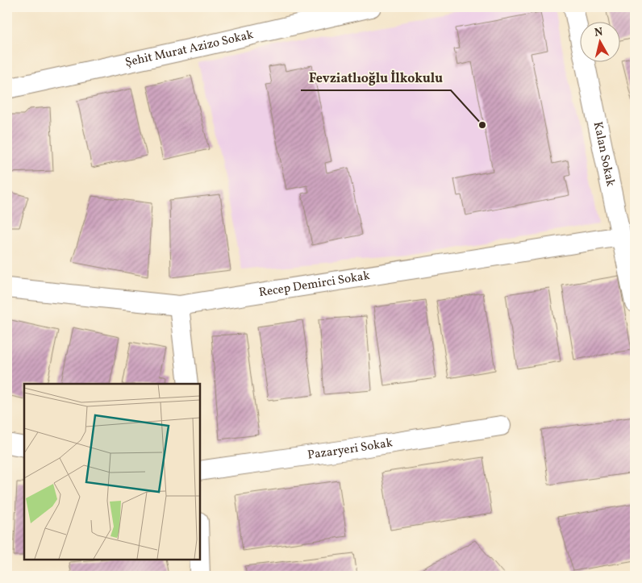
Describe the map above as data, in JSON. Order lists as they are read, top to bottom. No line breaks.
{"streets":{"street":["Şehit Murat Azizo Sokak","Kalan Sokak","Recep Demirci Sokak","Pazaryeri Sokak"]},"crossings":[["Kalan Sokak","Recep Demirci Sokak"]],"places":["Fevziatlıoğlu İlkokulu"],"north":"top"}
